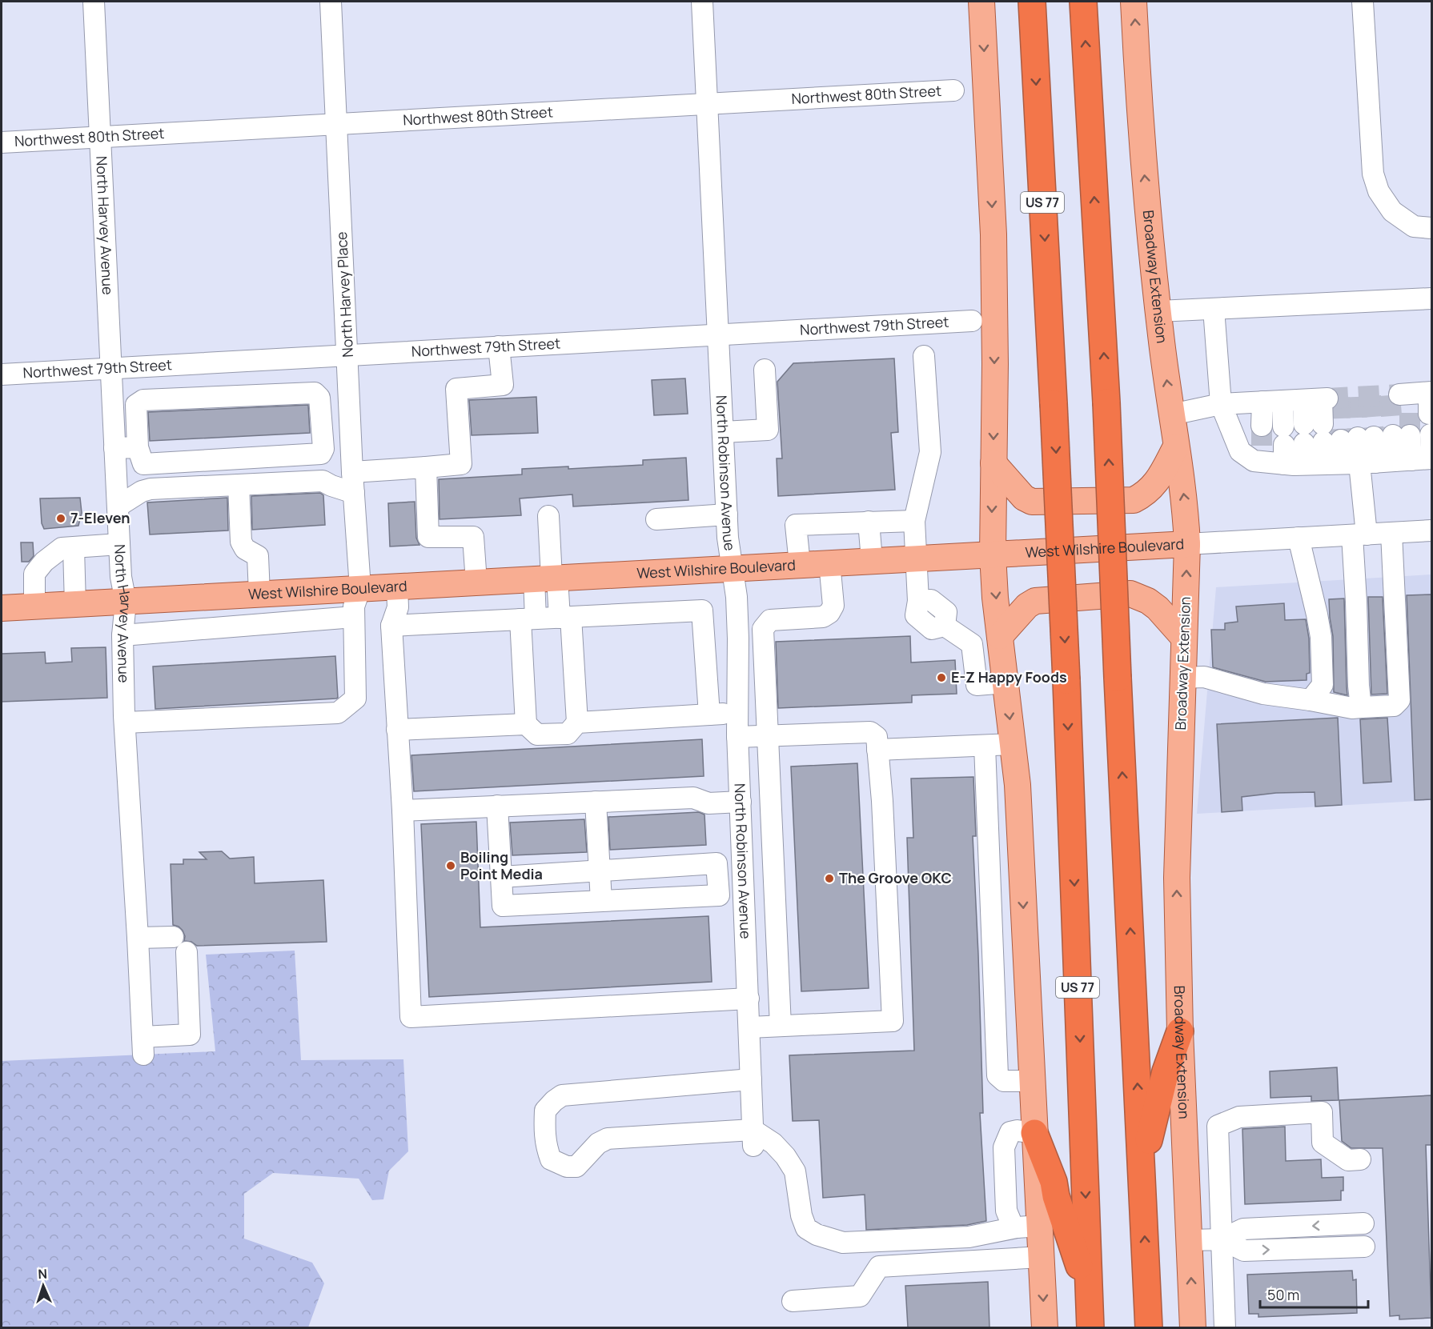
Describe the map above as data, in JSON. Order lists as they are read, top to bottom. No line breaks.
{"streets":{"highway":["US 77"],"main road":["Broadway Extension","West Wilshire Boulevard"],"street":["Northwest 80th Street","North Harvey Avenue","North Harvey Place","Northwest 79th Street","North Robinson Avenue"]},"crossings":[["Northwest 80th Street","North Harvey Avenue"],["Northwest 80th Street","North Harvey Place"],["Northwest 80th Street","North Robinson Avenue"],["North Harvey Avenue","North Harvey Place"],["North Harvey Avenue","Northwest 79th Street"],["North Harvey Avenue","West Wilshire Boulevard"],["Broadway Extension","West Wilshire Boulevard"],["North Harvey Place","Northwest 79th Street"],["North Harvey Place","West Wilshire Boulevard"],["Northwest 79th Street","North Robinson Avenue"],["North Robinson Avenue","West Wilshire Boulevard"]],"places":["7-Eleven","E-Z Happy Foods","Boiling Point Media","The Groove OKC"],"scale_bar":"50 m","north":"top"}
